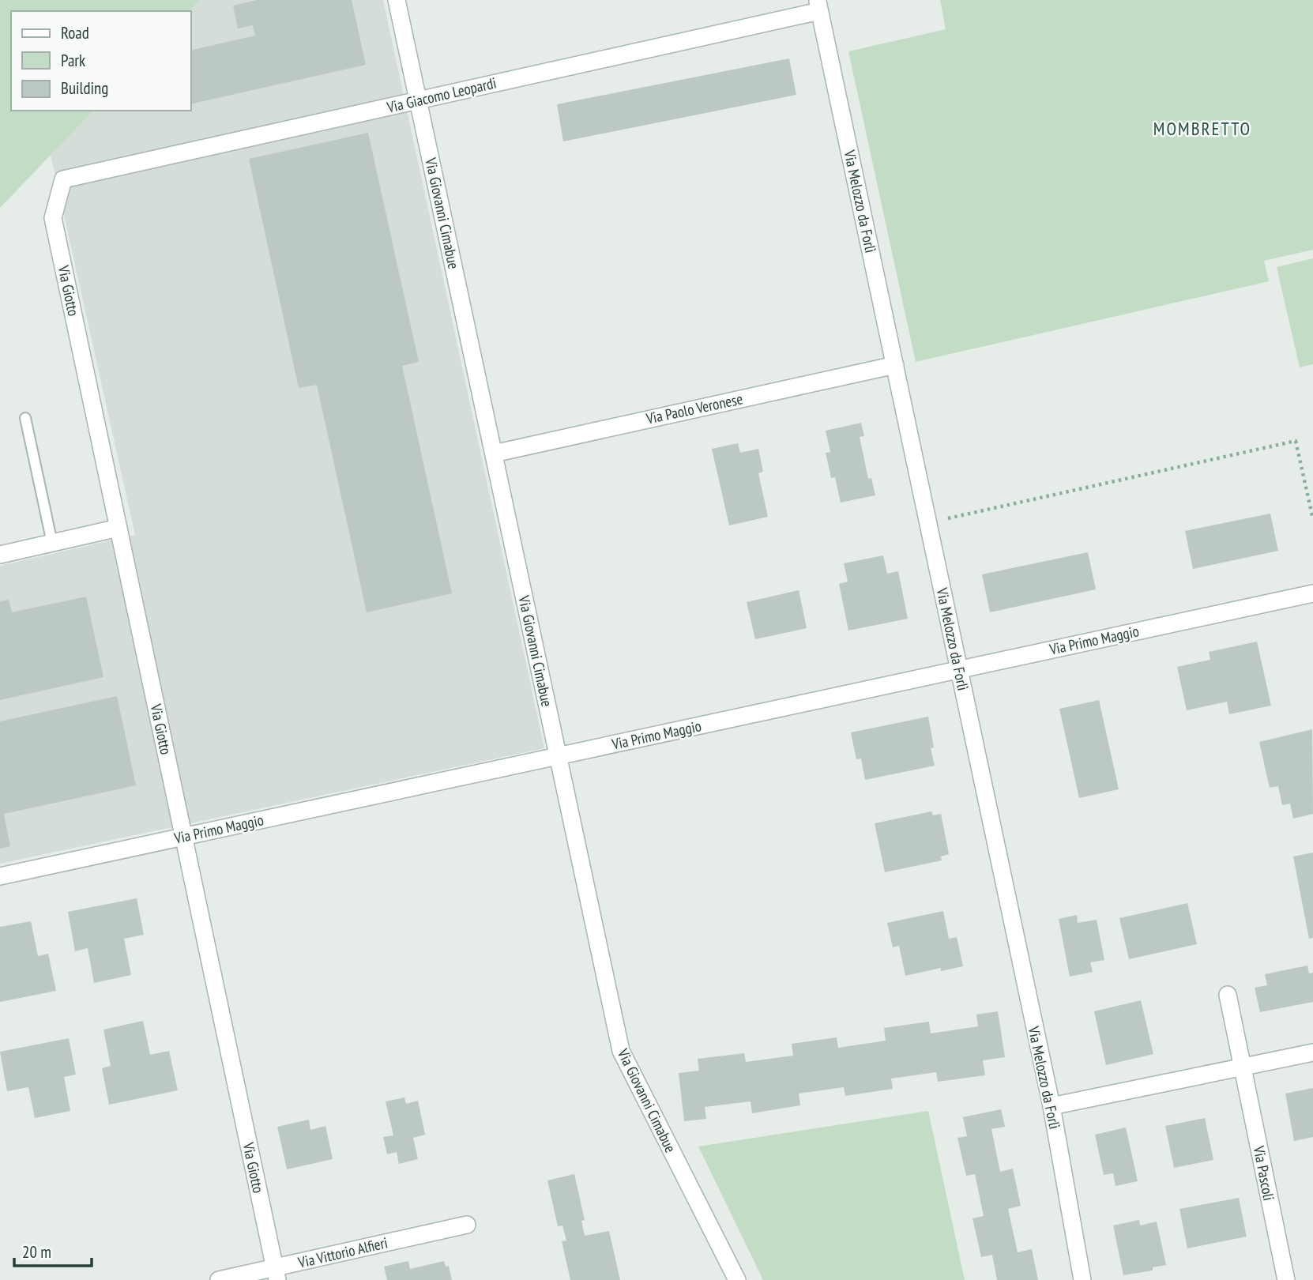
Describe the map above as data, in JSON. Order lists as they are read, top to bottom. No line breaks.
{"streets":{"street":["Via Giacomo Leopardi","Via Melozzo da Forlì","Via Giovanni Cimabue","Via Giotto","Via Paolo Veronese","Via Primo Maggio","Via Pascoli","Via Vittorio Alfieri"]},"crossings":[["Via Giacomo Leopardi","Via Melozzo da Forlì"],["Via Giacomo Leopardi","Via Giovanni Cimabue"],["Via Giacomo Leopardi","Via Giotto"],["Via Melozzo da Forlì","Via Paolo Veronese"],["Via Melozzo da Forlì","Via Primo Maggio"],["Via Giovanni Cimabue","Via Paolo Veronese"],["Via Giovanni Cimabue","Via Primo Maggio"],["Via Giotto","Via Primo Maggio"],["Via Giotto","Via Vittorio Alfieri"]],"districts":["MOMBRETTO"],"legend":["Road","Park","Building"],"scale_bar":"20 m"}
